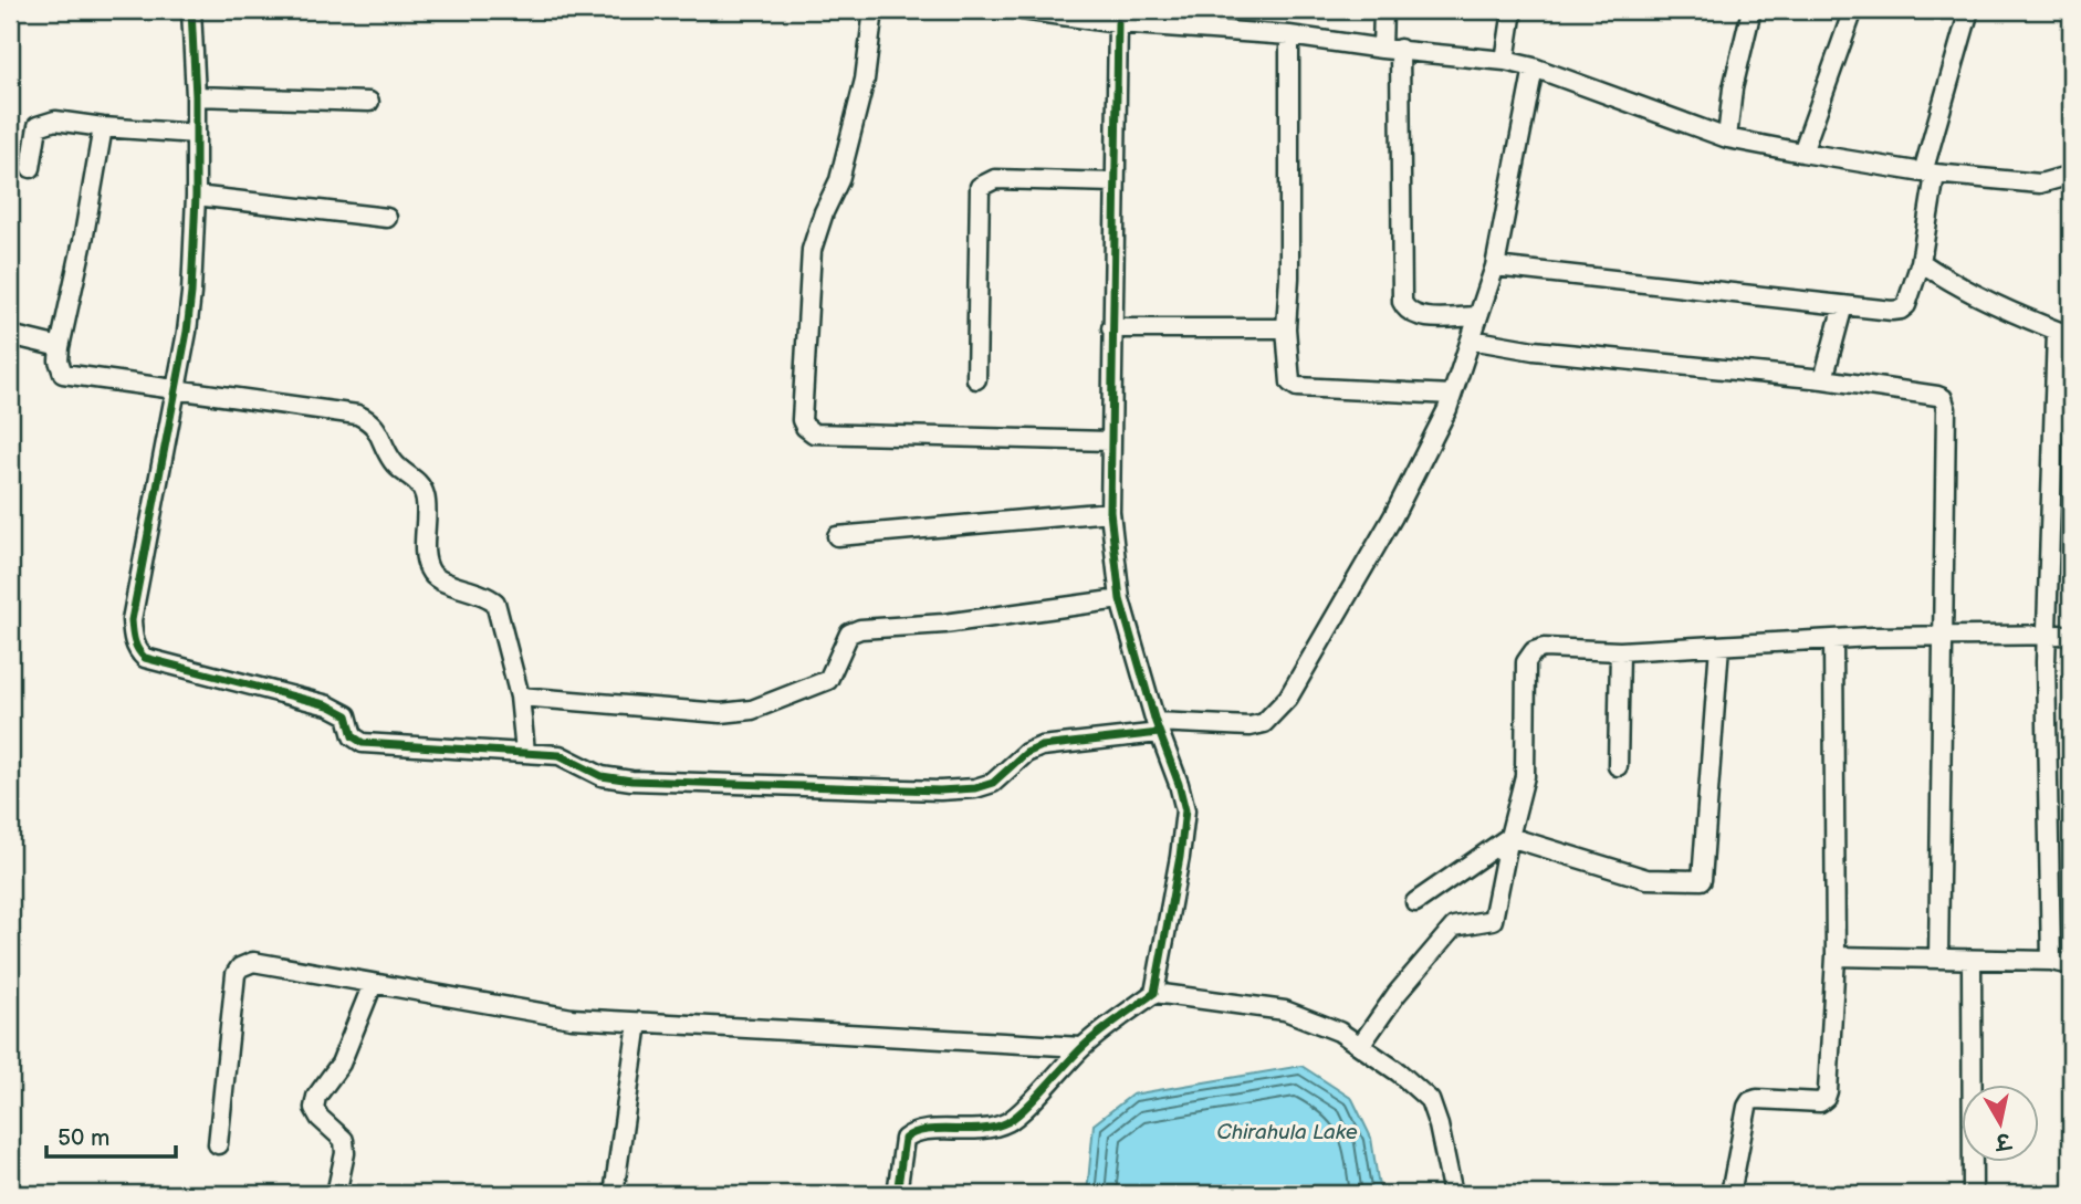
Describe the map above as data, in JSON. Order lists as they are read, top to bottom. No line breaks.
{"water":["Chirahula Lake"],"scale_bar":"50 m","north":"bottom"}
